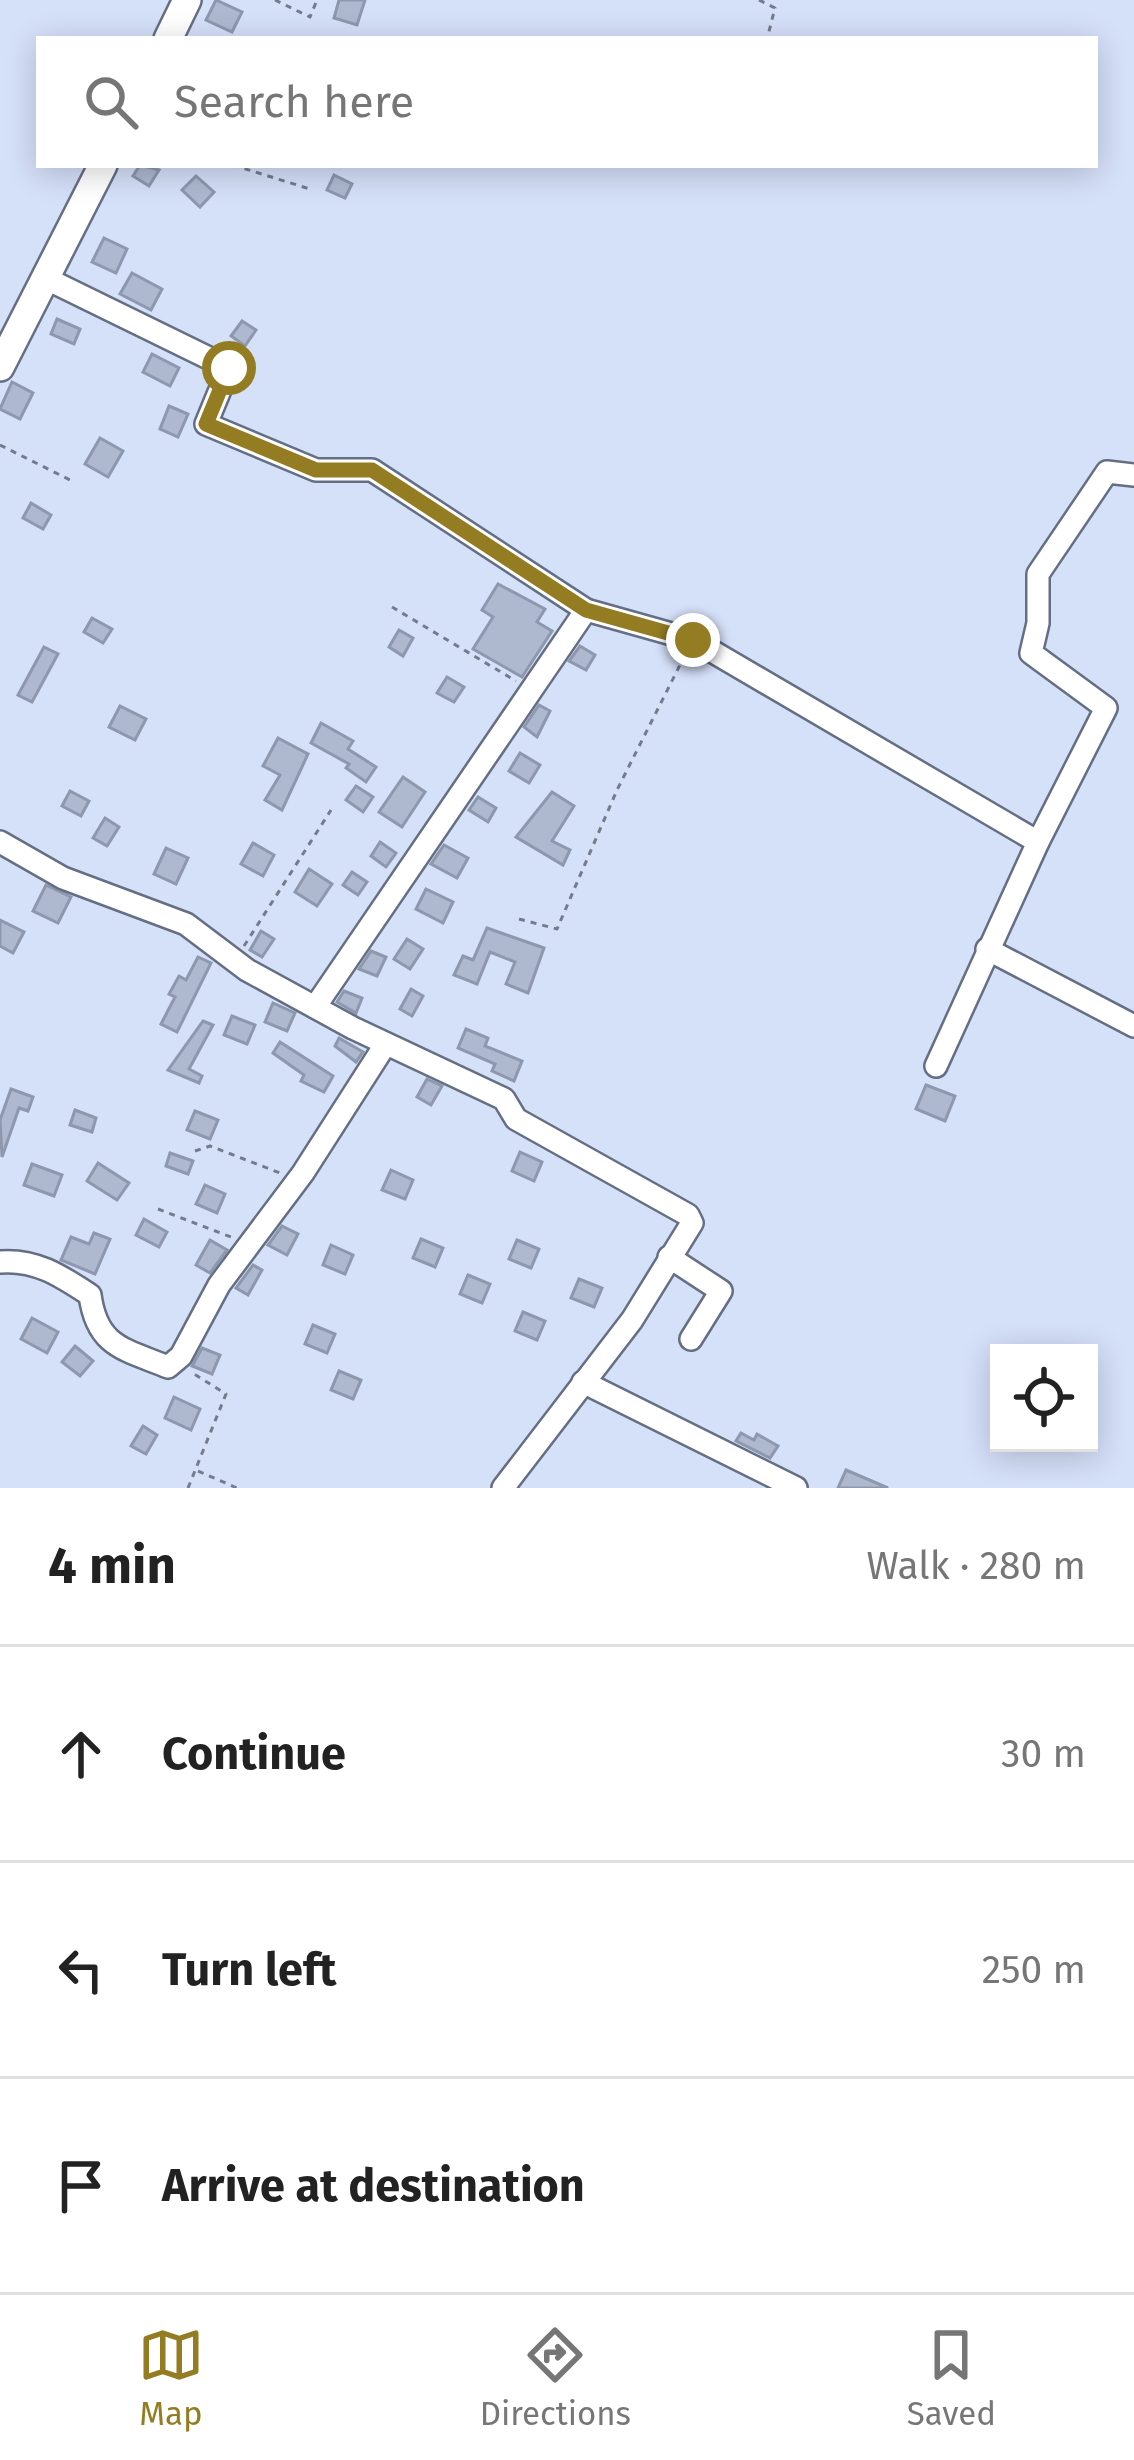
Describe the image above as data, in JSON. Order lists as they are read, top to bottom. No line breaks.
{"page":{"search":"Search here","heading":["4 min","Walk · 280 m"],"list":[["Continue","30 m"],["Turn left","250 m"],"Arrive at destination"],"nav":["Map","Directions","Saved"]}}
